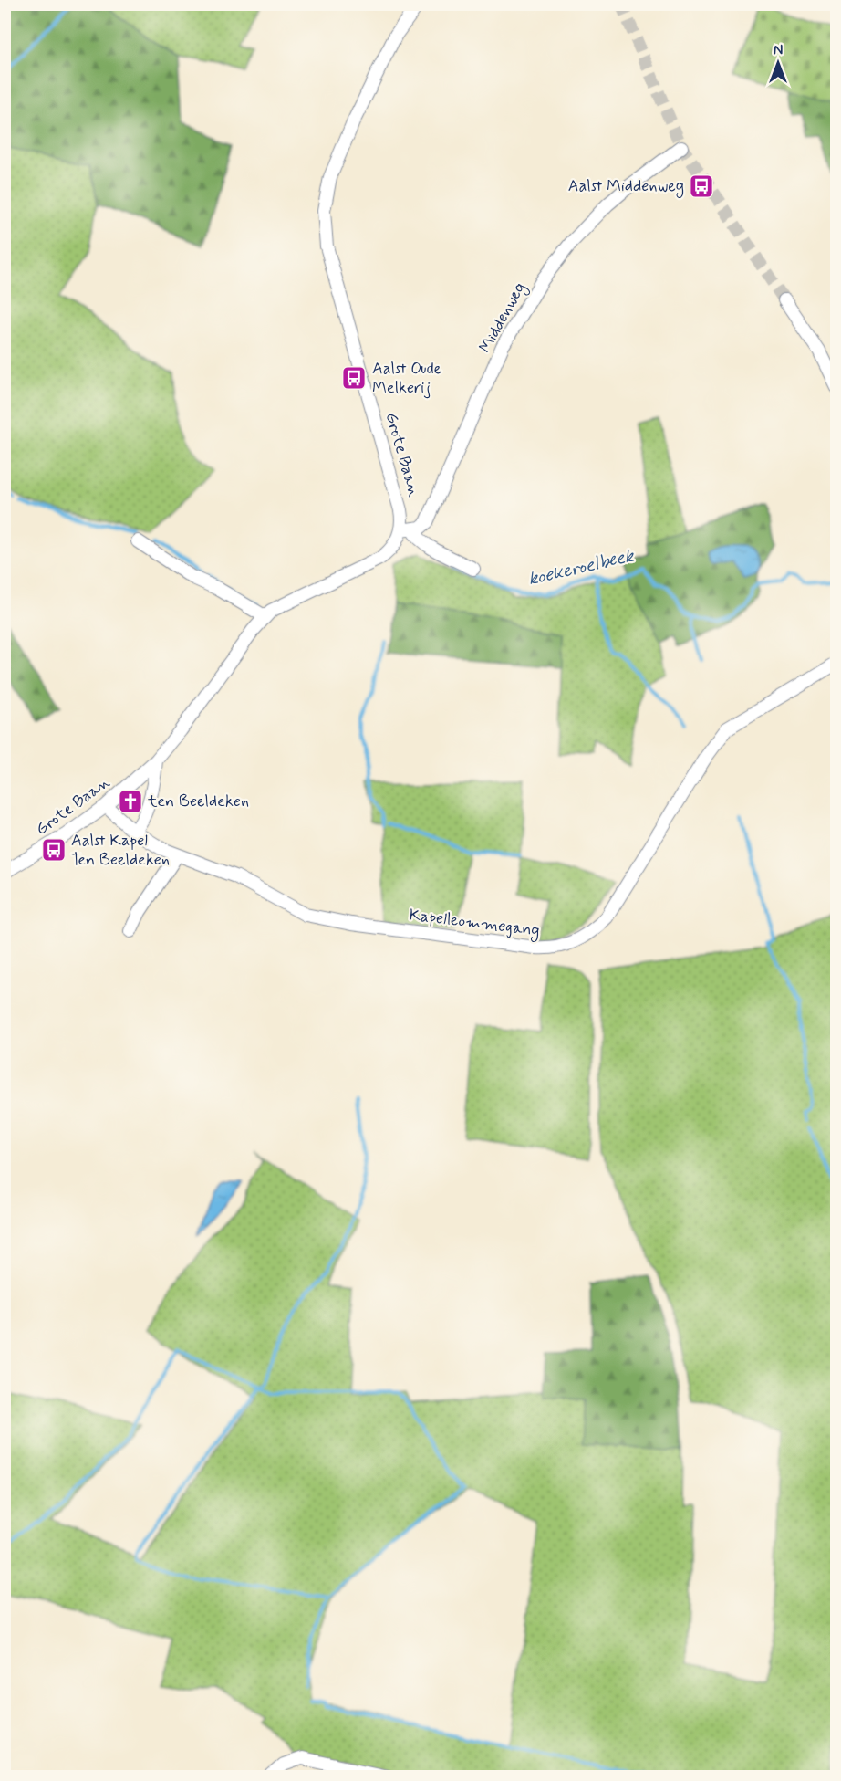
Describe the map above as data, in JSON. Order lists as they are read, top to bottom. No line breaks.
{"streets":{"street":["Middenweg","Grote Baan","Kapelleommegang"]},"crossings":[["Middenweg","Grote Baan"],["Grote Baan","Kapelleommegang"]],"water":["koekeroelbeek"],"places":{"bus stop":["Aalst Middenweg","Aalst Oude Melkerij","Aalst Kapel Ten Beeldeken"],"church":["ten Beeldeken"]},"north":"top"}
